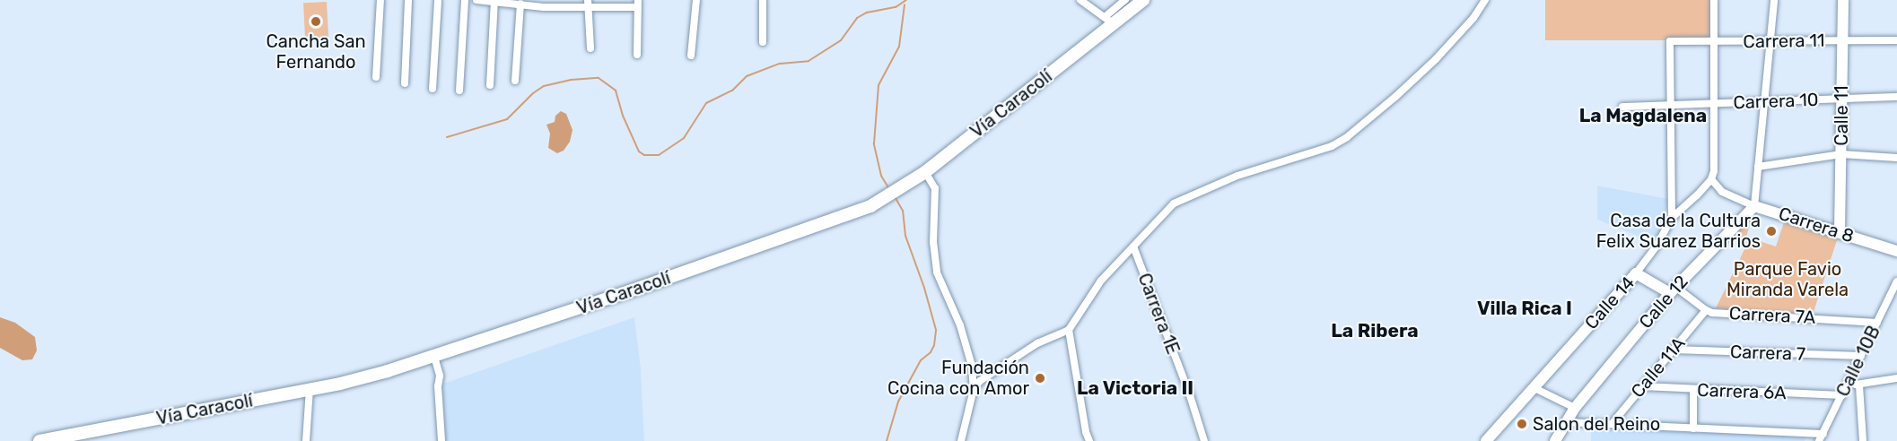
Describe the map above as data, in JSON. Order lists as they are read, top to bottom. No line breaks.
{"streets":{"main road":["Vía Caracolí"],"street":["Carrera 11","Carrera 10","Calle 11","Carrera 8","Calle 12","Calle 14","Carrera 1E","Carrera 7A","Carrera 7","Calle 10B","Calle 11A","Carrera 6A"]},"crossings":[["Carrera 11","Calle 11"],["Carrera 11","Calle 14"],["Carrera 10","Calle 11"],["Carrera 10","Calle 14"],["Calle 11","Carrera 8"],["Carrera 8","Calle 12"],["Calle 12","Carrera 7A"],["Calle 14","Carrera 7A"],["Carrera 7A","Calle 10B"],["Carrera 7A","Calle 11A"],["Carrera 7","Calle 10B"],["Carrera 7","Calle 11A"],["Calle 10B","Carrera 6A"],["Calle 11A","Carrera 6A"]],"districts":["La Magdalena","Villa Rica I","La Ribera","La Victoria II"],"parks":["Parque Favio Miranda Varela"],"places":["Cancha San Fernando","Casa de la Cultura Felix Suarez Barrios","Fundación Cocina con Amor","Salon del Reino"]}
